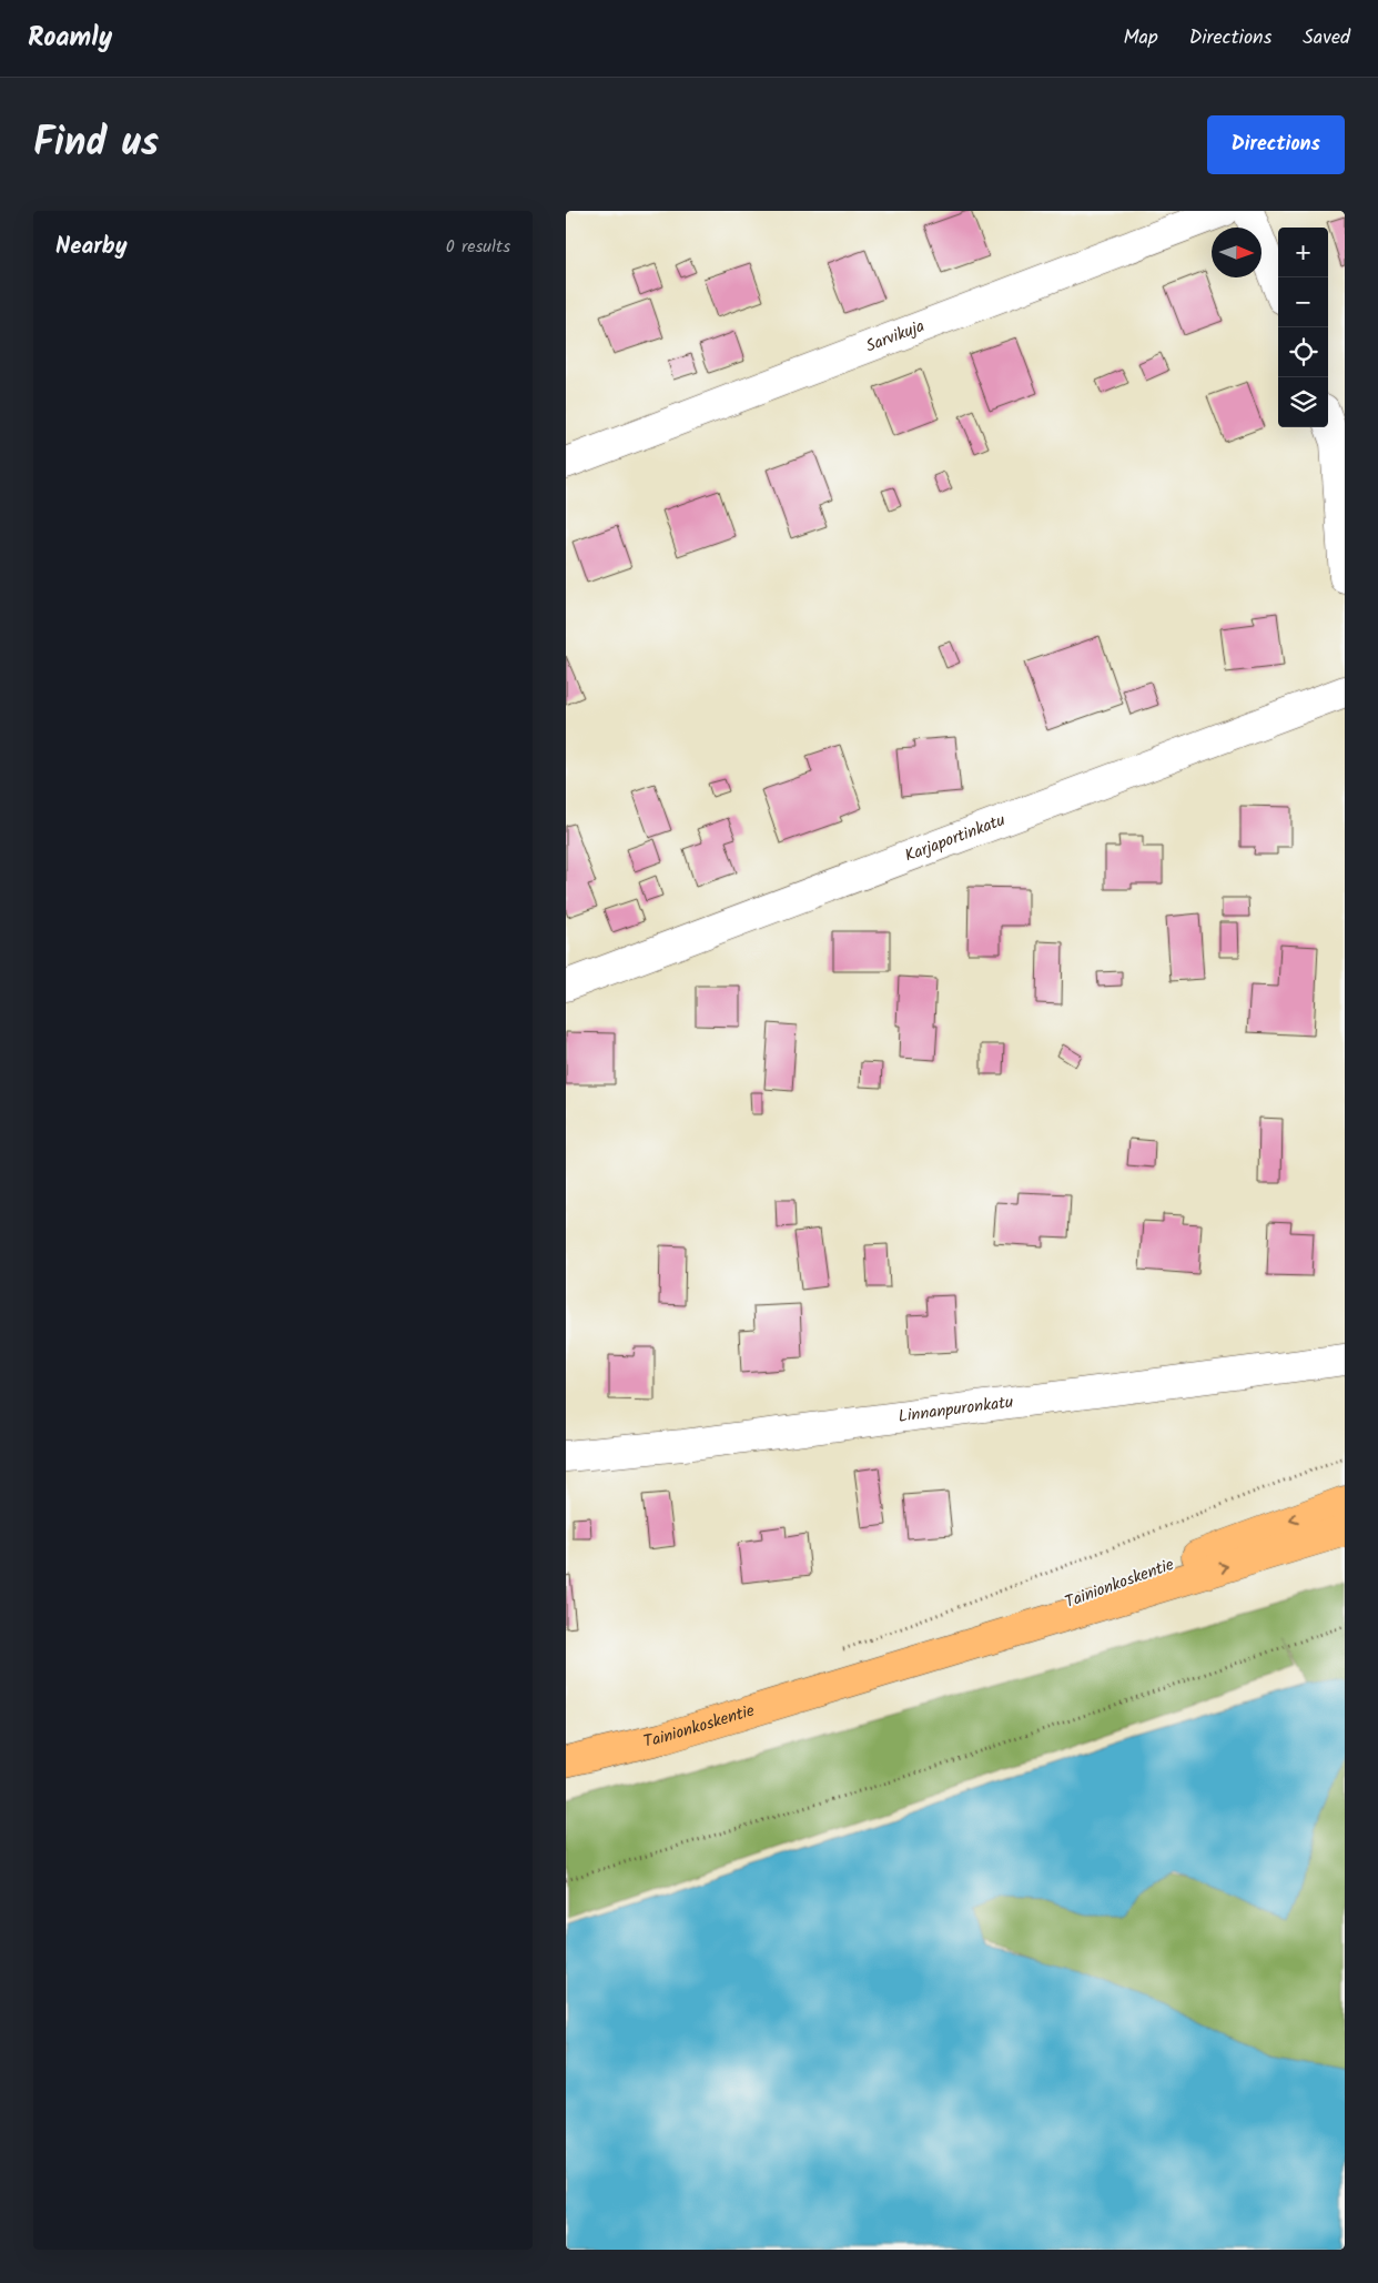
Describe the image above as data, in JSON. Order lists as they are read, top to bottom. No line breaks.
{"streets":{"main road":["Tainionkoskentie"],"street":["Sarvikuja","Karjaportinkatu","Linnanpuronkatu"]},"north":"right","page":{"header":"Roamly","nav":["Map","Directions","Saved"],"title":"Find us","buttons":"Directions","heading":["Nearby","0 results"],"map_buttons":["+","−"]}}
